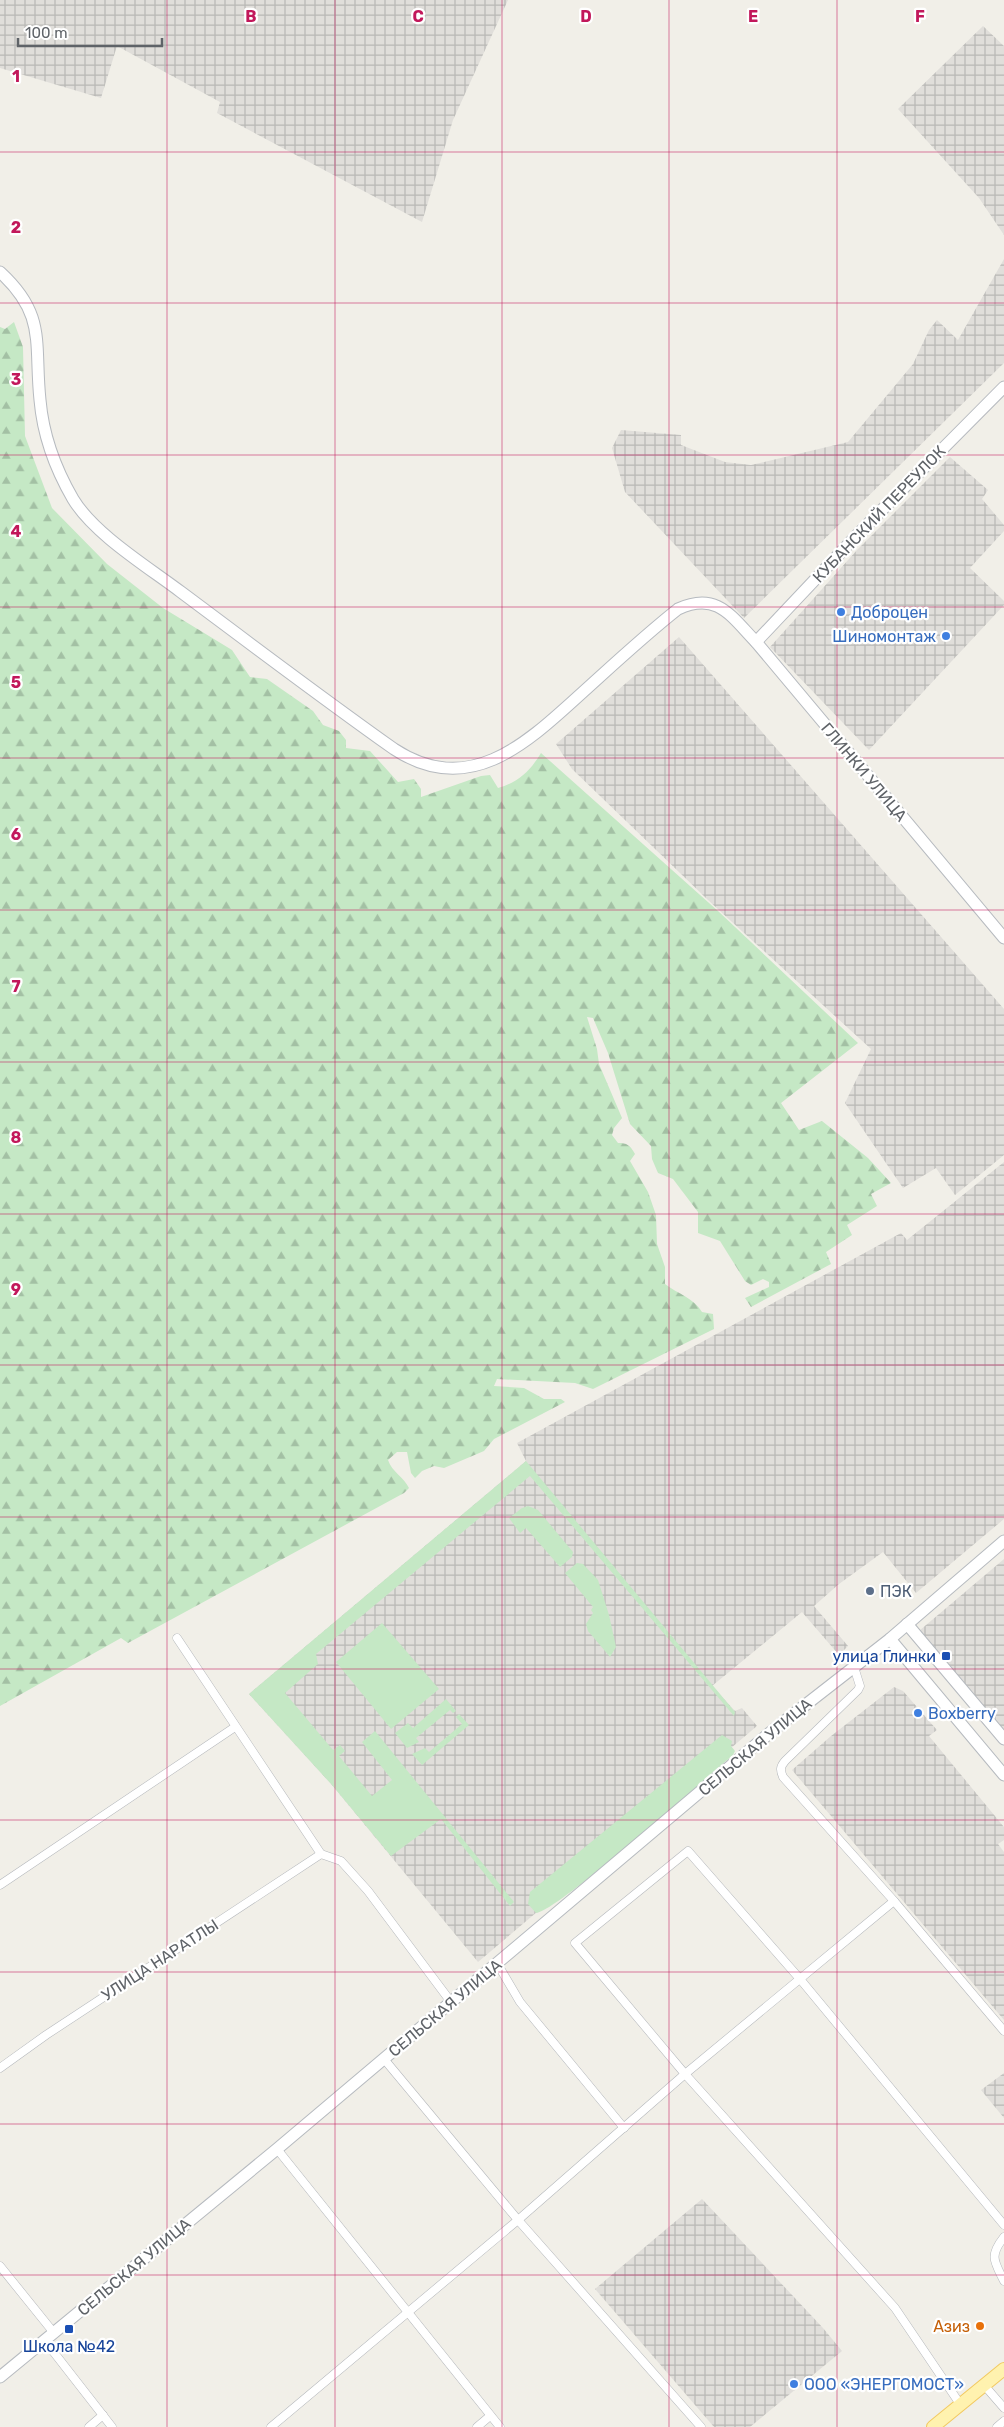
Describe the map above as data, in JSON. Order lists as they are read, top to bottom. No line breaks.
{"streets":{"main road":["КУБАНСКИЙ ПЕРЕУЛОК","ГЛИНКИ УЛИЦА","СЕЛЬСКАЯ УЛИЦА"],"street":["УЛИЦА НАРАТЛЫ"]},"crossings":[["КУБАНСКИЙ ПЕРЕУЛОК","ГЛИНКИ УЛИЦА"]],"places":{"other":["Доброцен","Шиномонтаж","ПЭК","Boxberry","Азиз","ООО «ЭНЕРГОМОСТ»"],"transit":["улица Глинки","Школа №42"]},"scale_bar":"100 m","grid":{"columns":["B","C","D","E","F"],"rows":["1","2","3","4","5","6","7","8","9"]}}
